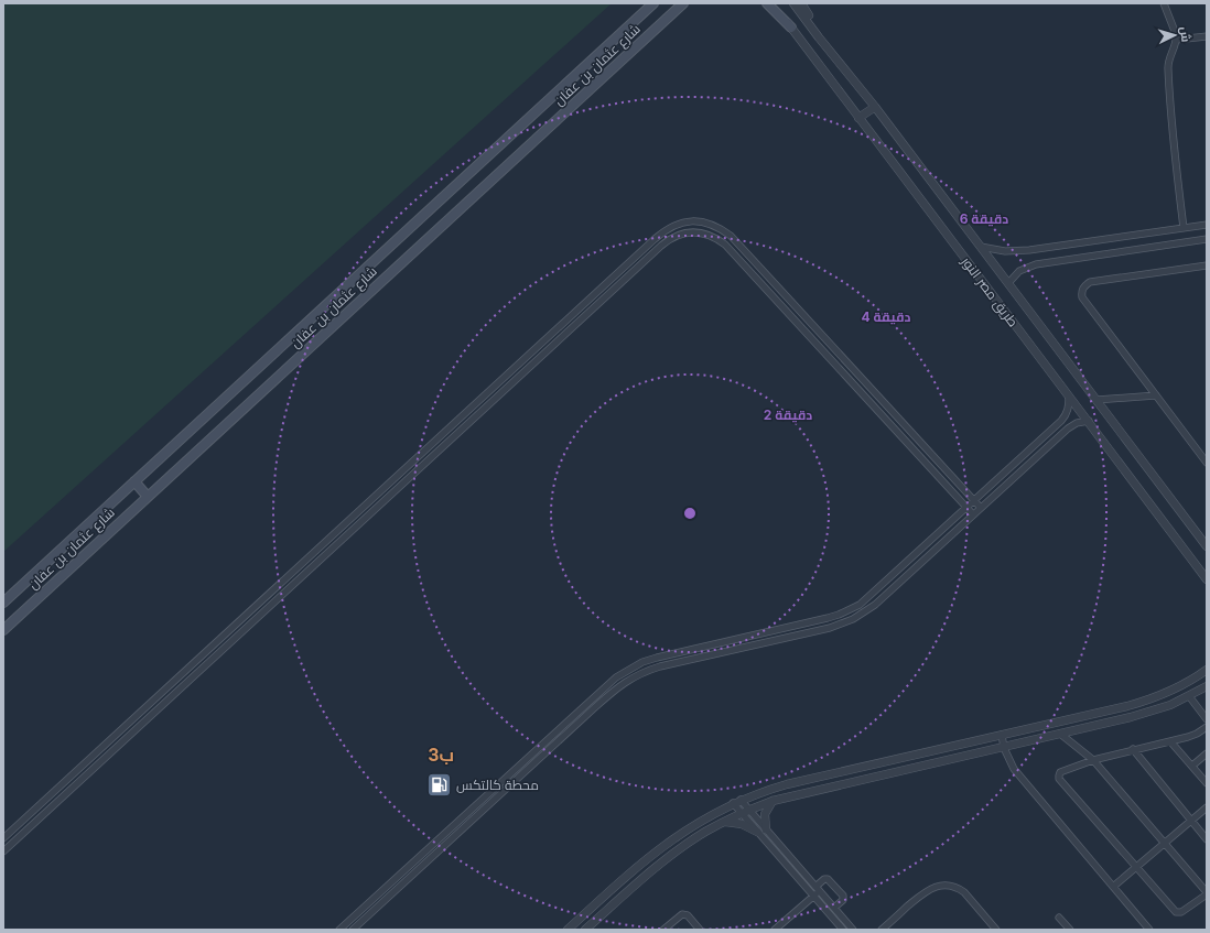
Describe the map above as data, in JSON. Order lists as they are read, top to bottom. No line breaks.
{"streets":{"main road":["شارع عثمان بن عفان"],"street":["طريق مصر النور"]},"districts":["ب3"],"places":{"fuel station":["محطة كالتكس"]},"north":"right","rings":["6 دقيقة","4 دقيقة","2 دقيقة"]}
